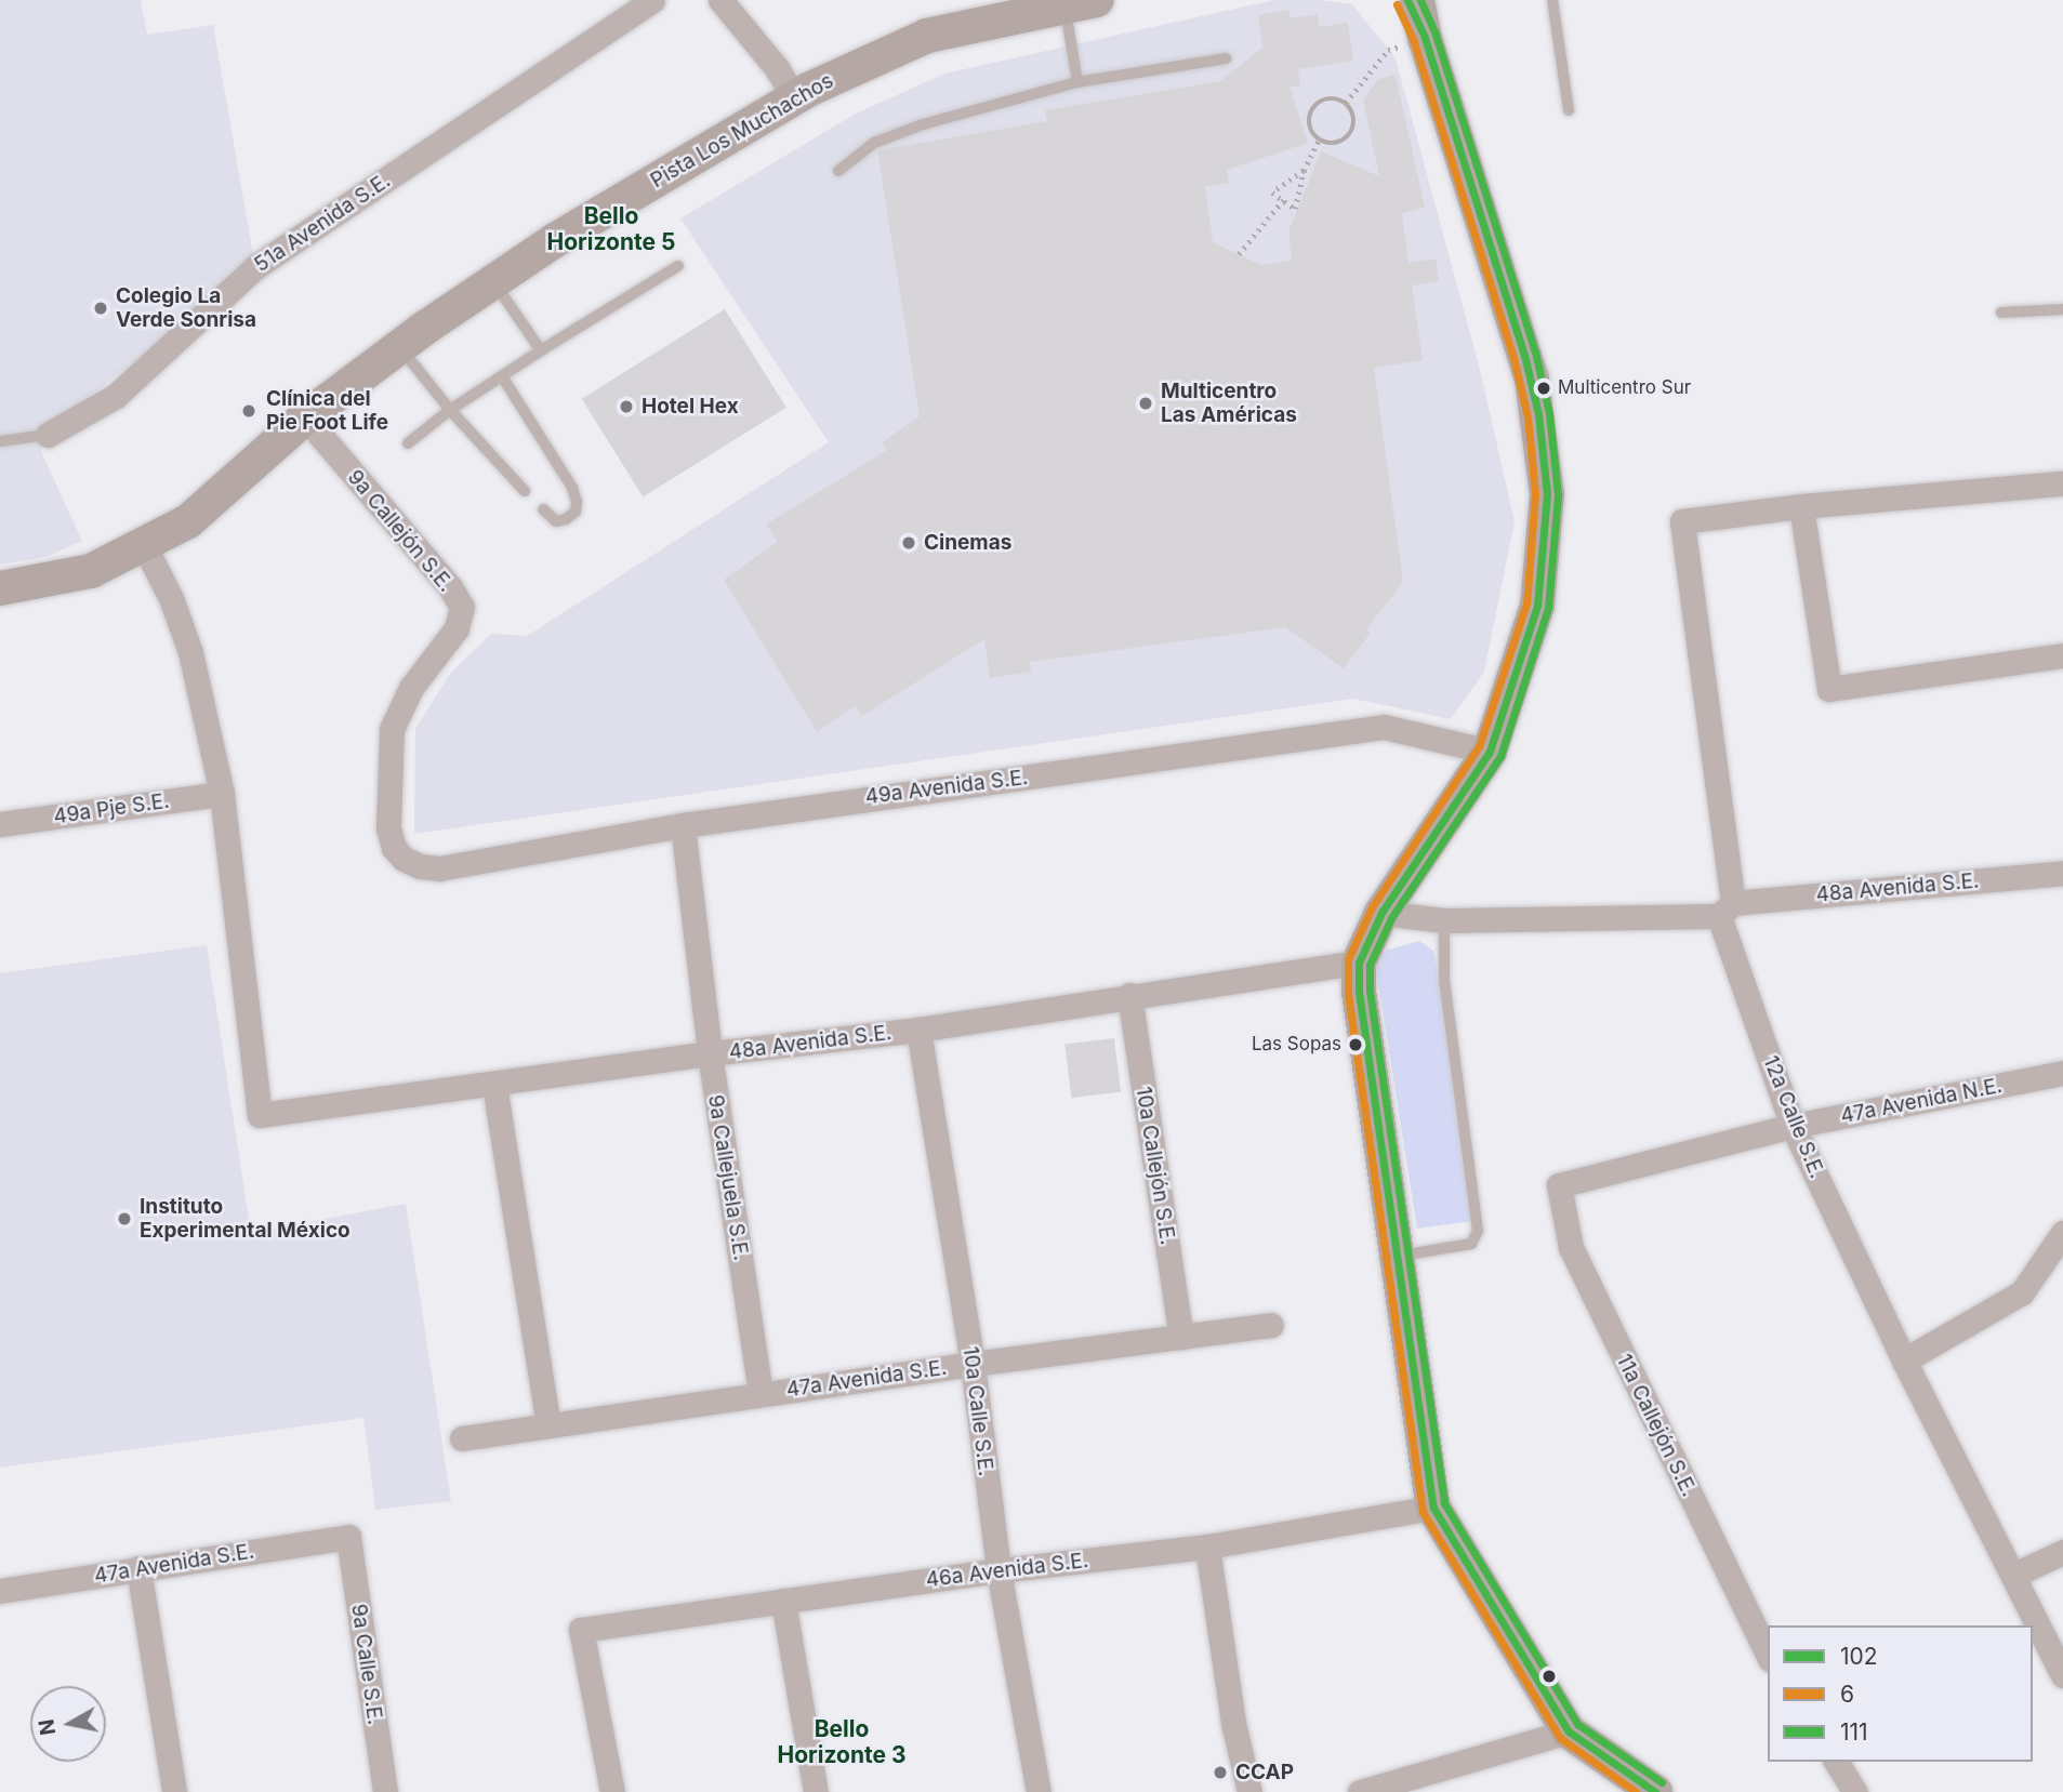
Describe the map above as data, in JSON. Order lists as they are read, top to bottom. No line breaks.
{"streets":{"street":["Pista Los Muchachos","51a Avenida S.E.","9a Callejón S.E.","49a Avenida S.E.","49a Pje S.E.","48a Avenida S.E.","47a Avenida N.E.","12a Calle S.E.","10a Callejón S.E.","9a Callejuela S.E.","47a Avenida S.E.","10a Calle S.E.","11a Callejón S.E.","46a Avenida S.E.","9a Calle S.E."]},"crossings":[["Pista Los Muchachos","9a Callejón S.E."],["9a Callejón S.E.","49a Avenida S.E."],["49a Avenida S.E.","9a Callejuela S.E."],["49a Pje S.E.","48a Avenida S.E."],["48a Avenida S.E.","12a Calle S.E."],["48a Avenida S.E.","10a Callejón S.E."],["48a Avenida S.E.","9a Callejuela S.E."],["48a Avenida S.E.","10a Calle S.E."],["47a Avenida N.E.","12a Calle S.E."],["47a Avenida N.E.","11a Callejón S.E."],["10a Callejón S.E.","47a Avenida S.E."],["9a Callejuela S.E.","47a Avenida S.E."],["47a Avenida S.E.","10a Calle S.E."],["47a Avenida S.E.","9a Calle S.E."],["10a Calle S.E.","46a Avenida S.E."]],"districts":["Bello Horizonte 5","Bello Horizonte 3"],"places":["Colegio La Verde Sonrisa","Multicentro Sur","Multicentro Las Américas","Hotel Hex","Clínica del Pie Foot Life","Cinemas","Las Sopas","Instituto Experimental México","CCAP"],"lines":["transit line 102","transit line 111","transit line 6"],"legend":["102","6","111"],"north":"left"}
